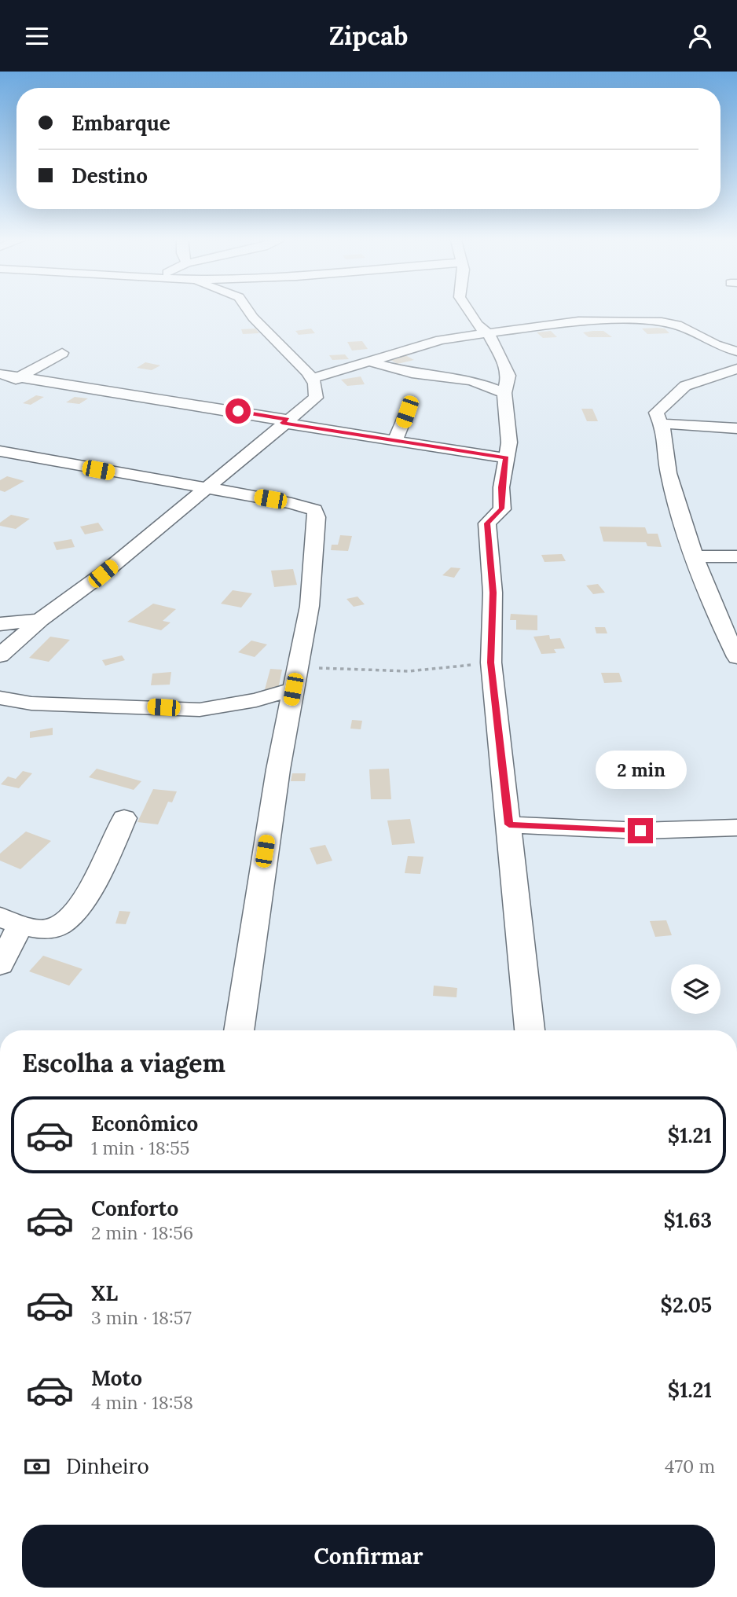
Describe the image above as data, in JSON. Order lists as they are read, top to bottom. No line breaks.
{"page":{"header":"Zipcab","banner":["Embarque","Destino"],"bubble":"2 min","heading":"Escolha a viagem","list":[{"name":"Econômico","note":"1 min · 18:55","value":"$1.21"},{"name":"Conforto","note":"2 min · 18:56","value":"$1.63"},{"name":"XL","note":"3 min · 18:57","value":"$2.05"},{"name":"Moto","note":"4 min · 18:58","value":"$1.21"}],"pay":["Dinheiro","470 m"],"buttons":"Confirmar"}}
